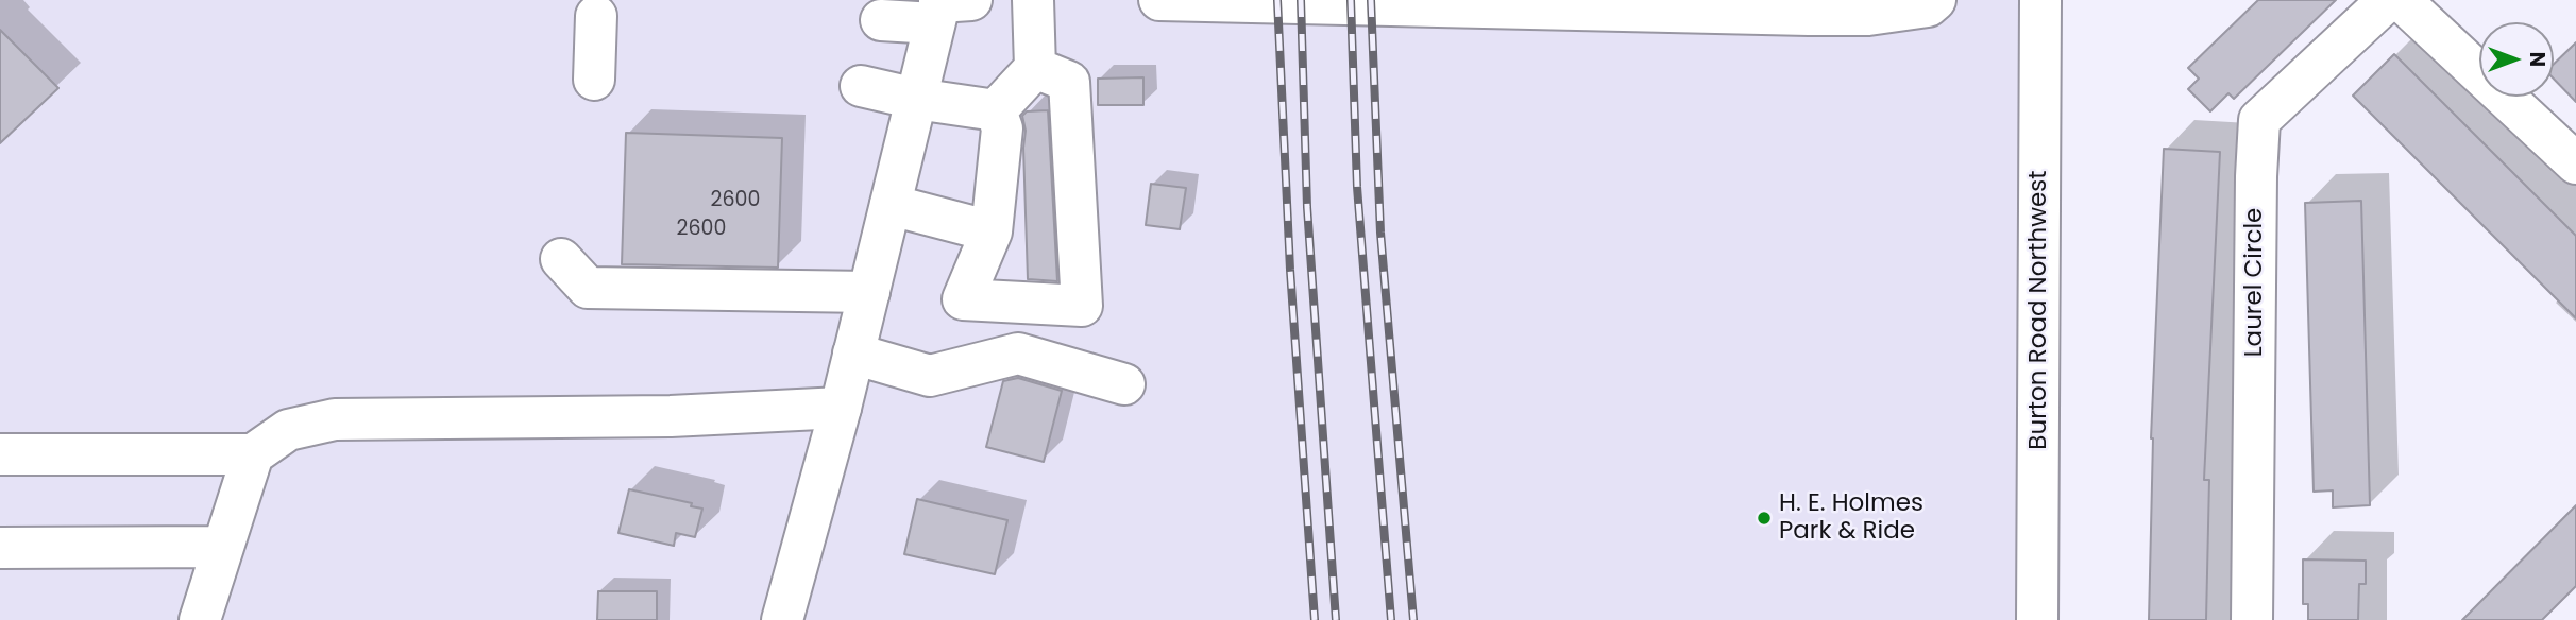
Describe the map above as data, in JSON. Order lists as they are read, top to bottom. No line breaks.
{"streets":{"street":["Laurel Circle","Burton Road Northwest"]},"places":["H. E. Holmes Park & Ride"],"house_numbers":["2600","2600"],"north":"right"}
